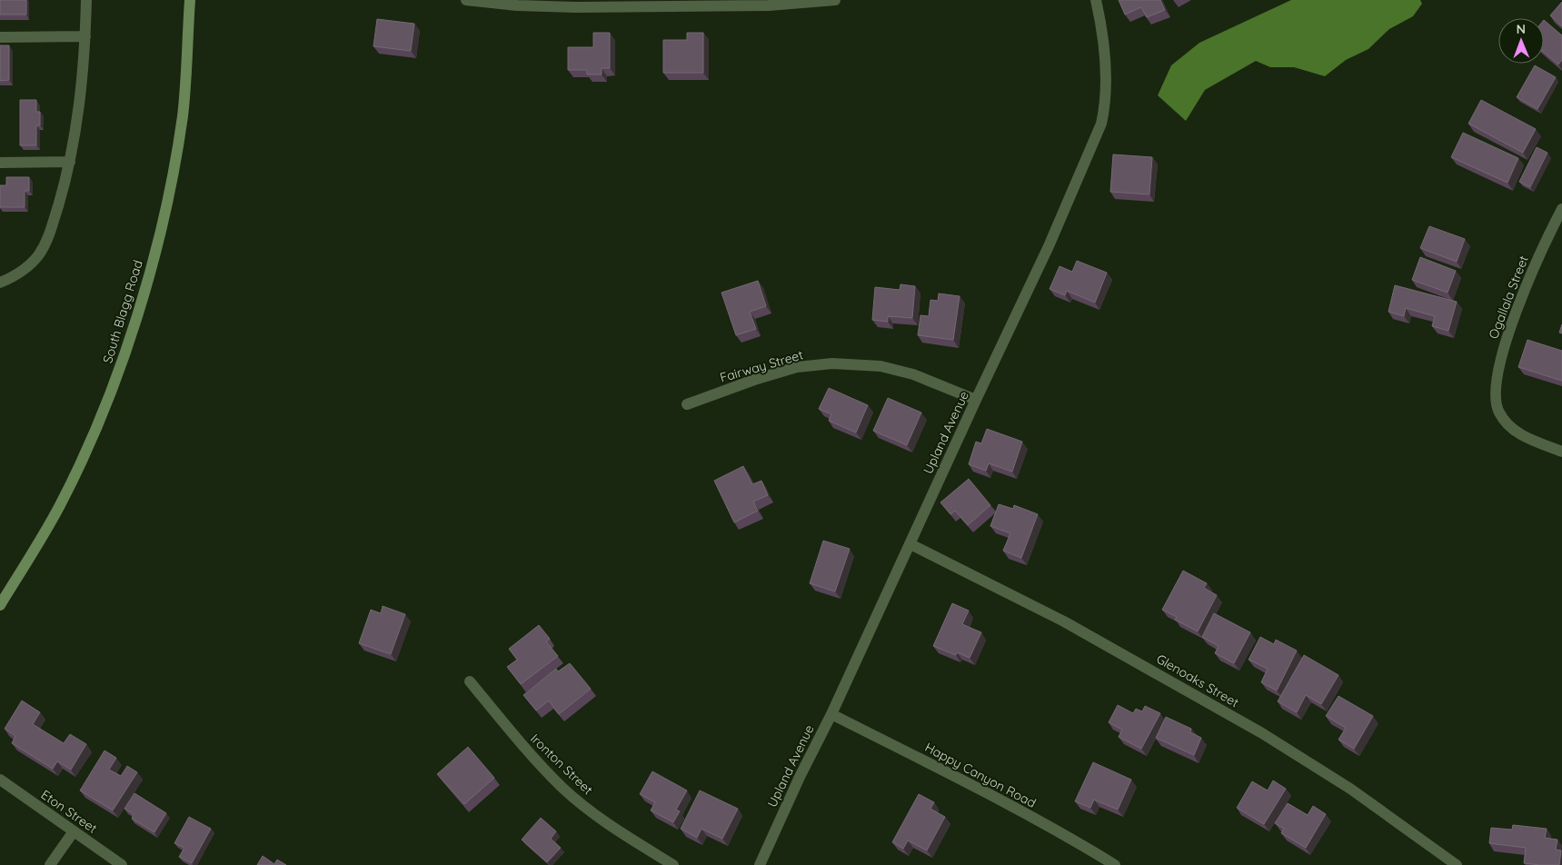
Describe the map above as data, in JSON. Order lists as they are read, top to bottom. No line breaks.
{"streets":{"main road":["South Blagg Road"],"street":["Ogallala Street","Fairway Street","Upland Avenue","Glenoaks Street","Ironton Street","Happy Canyon Road","Eton Street"]},"crossings":[["Fairway Street","Upland Avenue"],["Upland Avenue","Glenoaks Street"],["Upland Avenue","Happy Canyon Road"]],"north":"top"}
